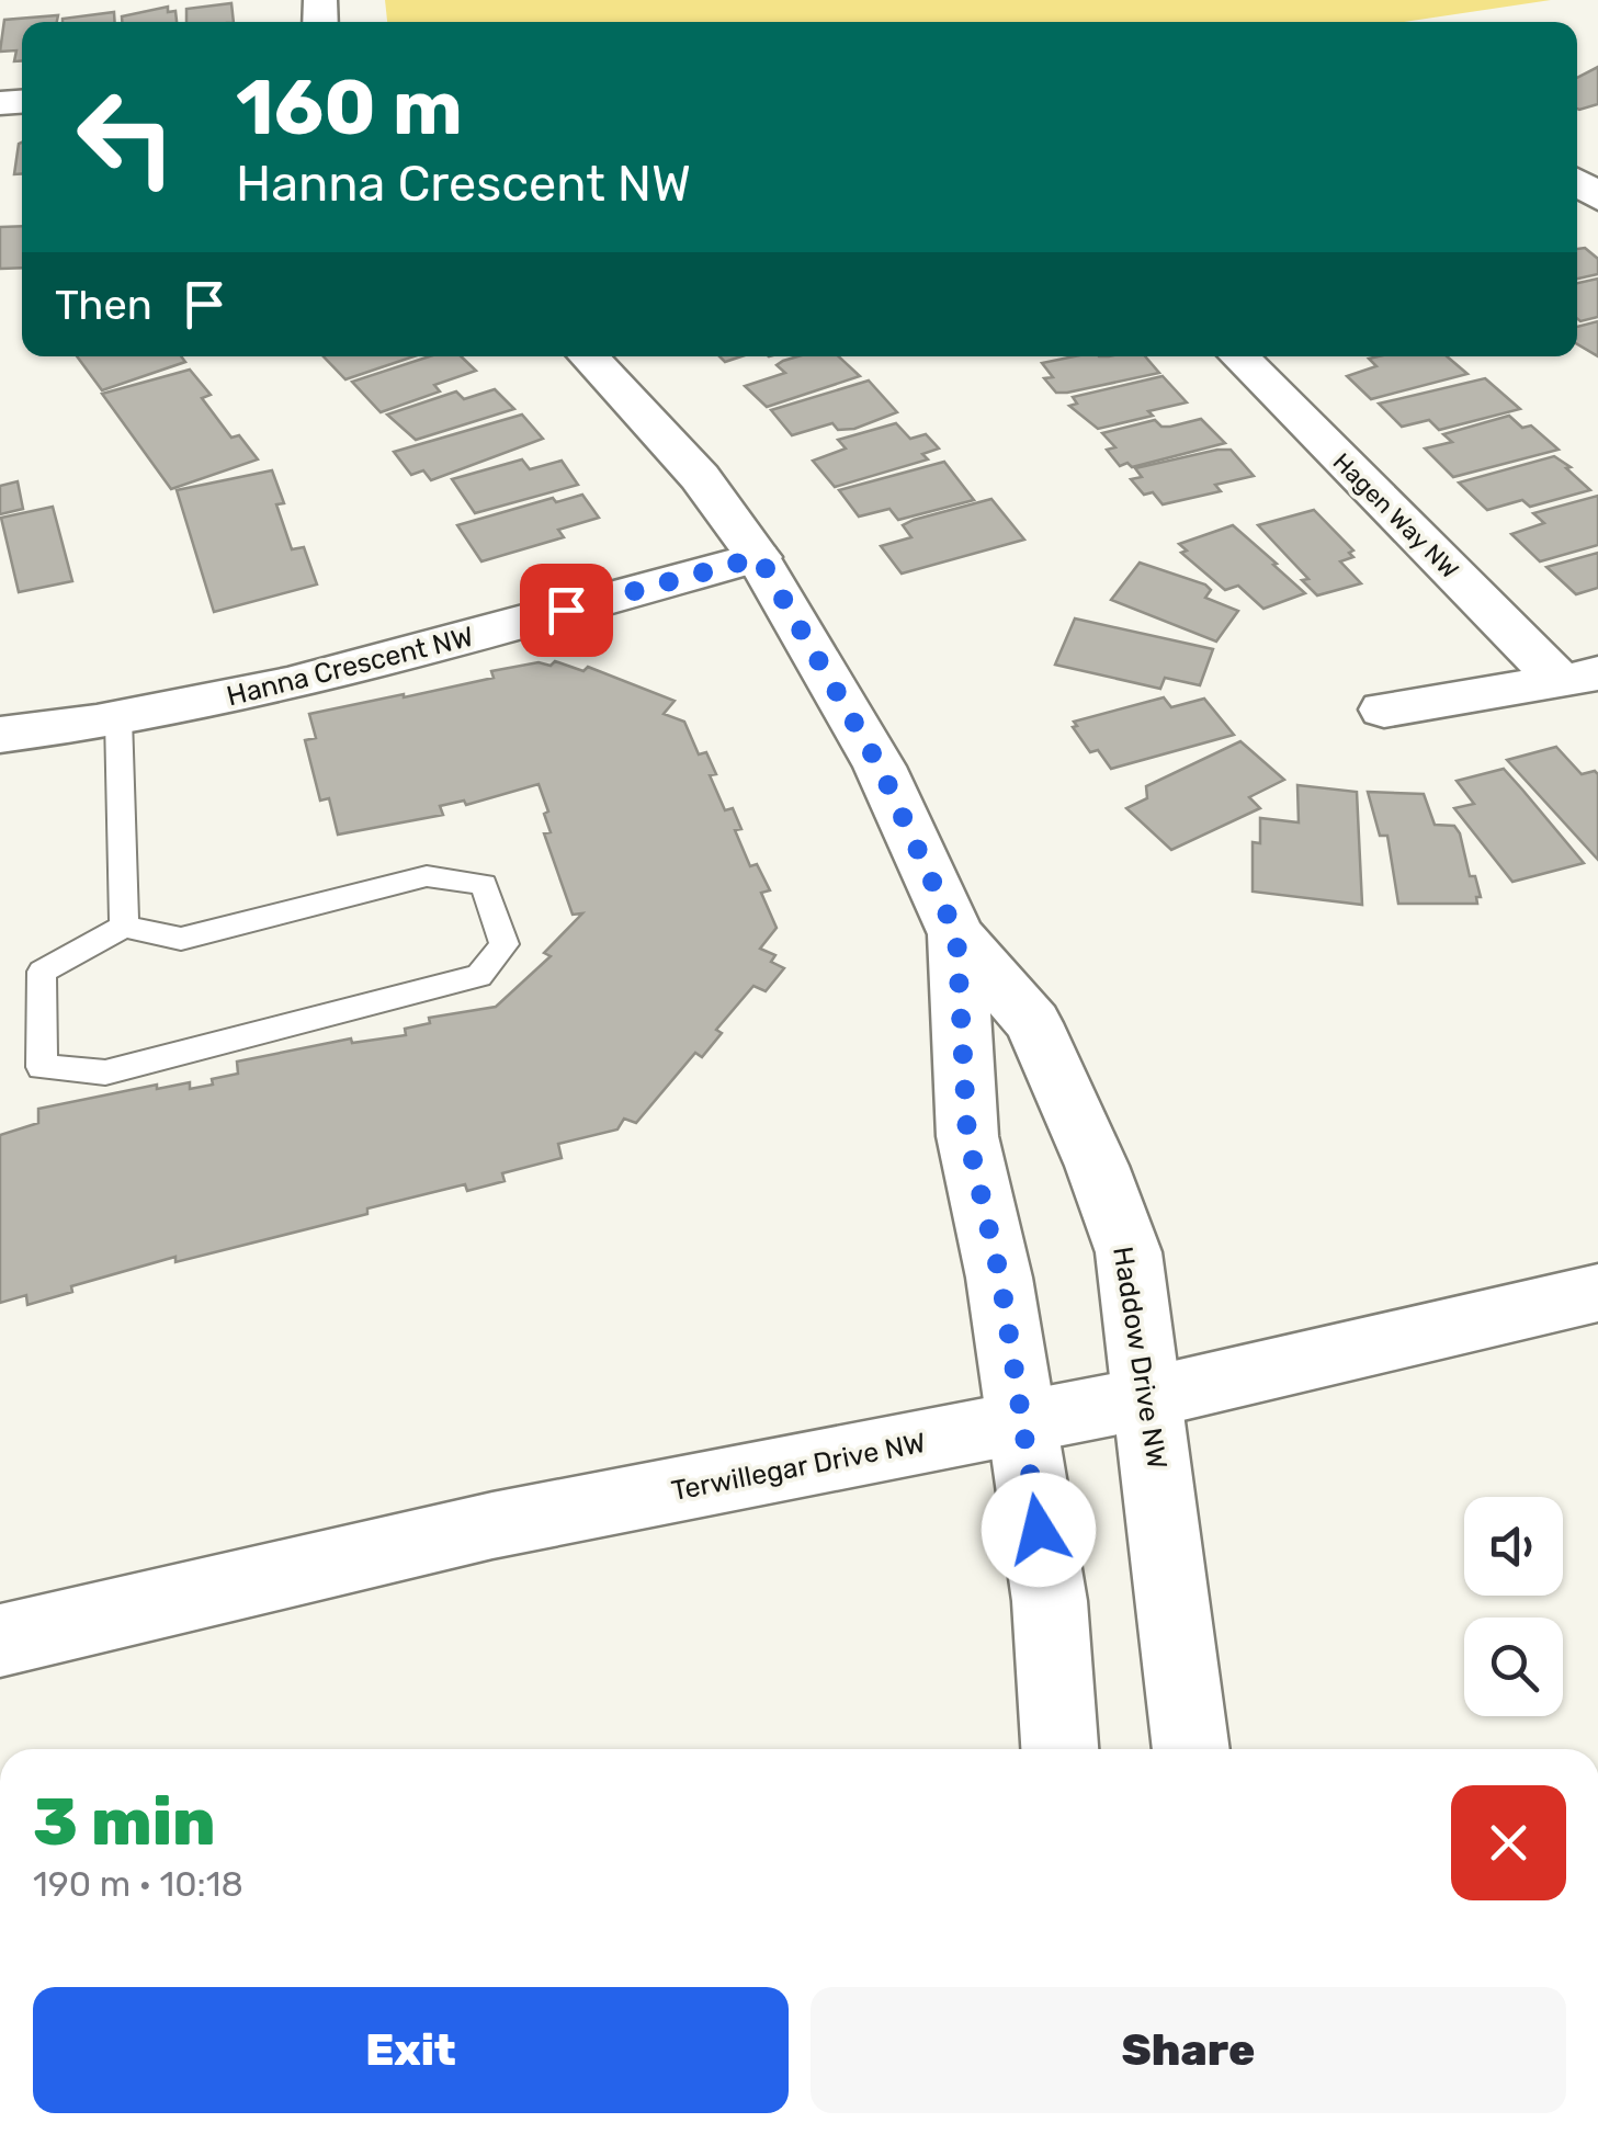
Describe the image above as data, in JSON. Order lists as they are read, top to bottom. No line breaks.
{"streets":{"street":["Hagen Way NW","Hanna Crescent NW","Haddow Drive NW","Terwillegar Drive NW"]},"crossings":[["Hanna Crescent NW","Haddow Drive NW"],["Haddow Drive NW","Terwillegar Drive NW"]],"page":{"turn":["160 m","Hanna Crescent NW"],"then":"Then","heading":["3 min","190 m · 10:18"],"buttons":["Exit","Share"]}}
